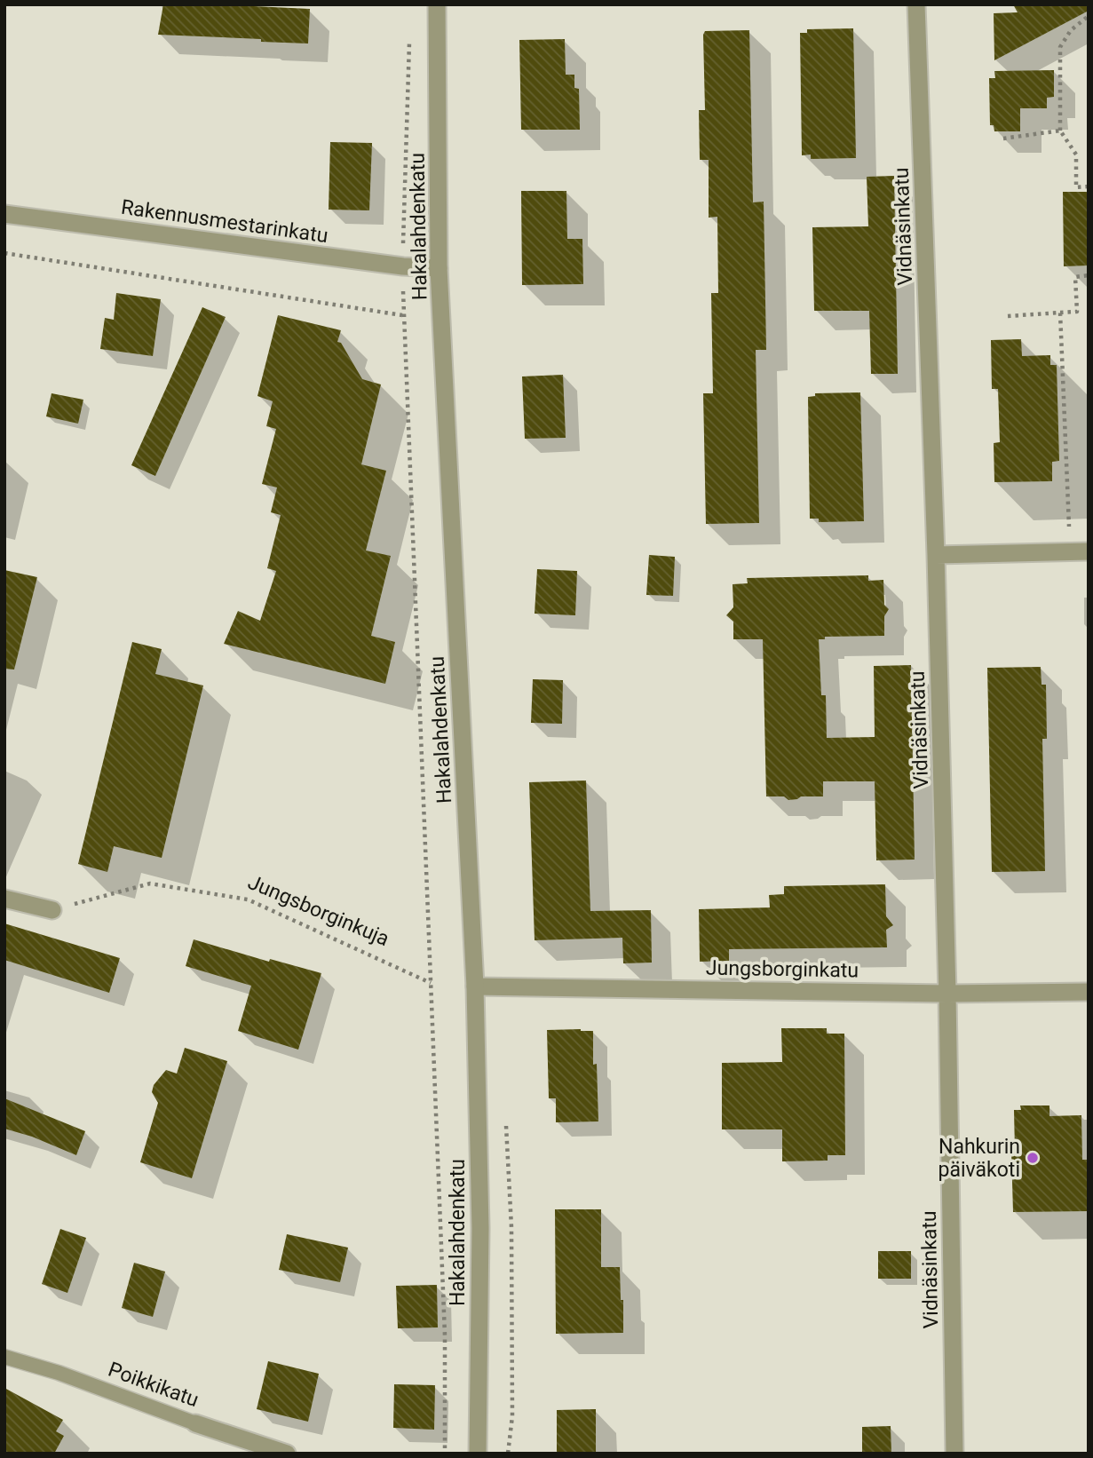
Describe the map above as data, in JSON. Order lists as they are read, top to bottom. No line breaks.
{"streets":{"street":["Rakennusmestarinkatu","Hakalahdenkatu","Vidnäsinkatu","Jungsborginkatu","Poikkikatu"],"path":["Jungsborginkuja"]},"crossings":[["Rakennusmestarinkatu","Hakalahdenkatu"],["Hakalahdenkatu","Jungsborginkatu"],["Vidnäsinkatu","Jungsborginkatu"]],"places":["Nahkurin päiväkoti"]}
